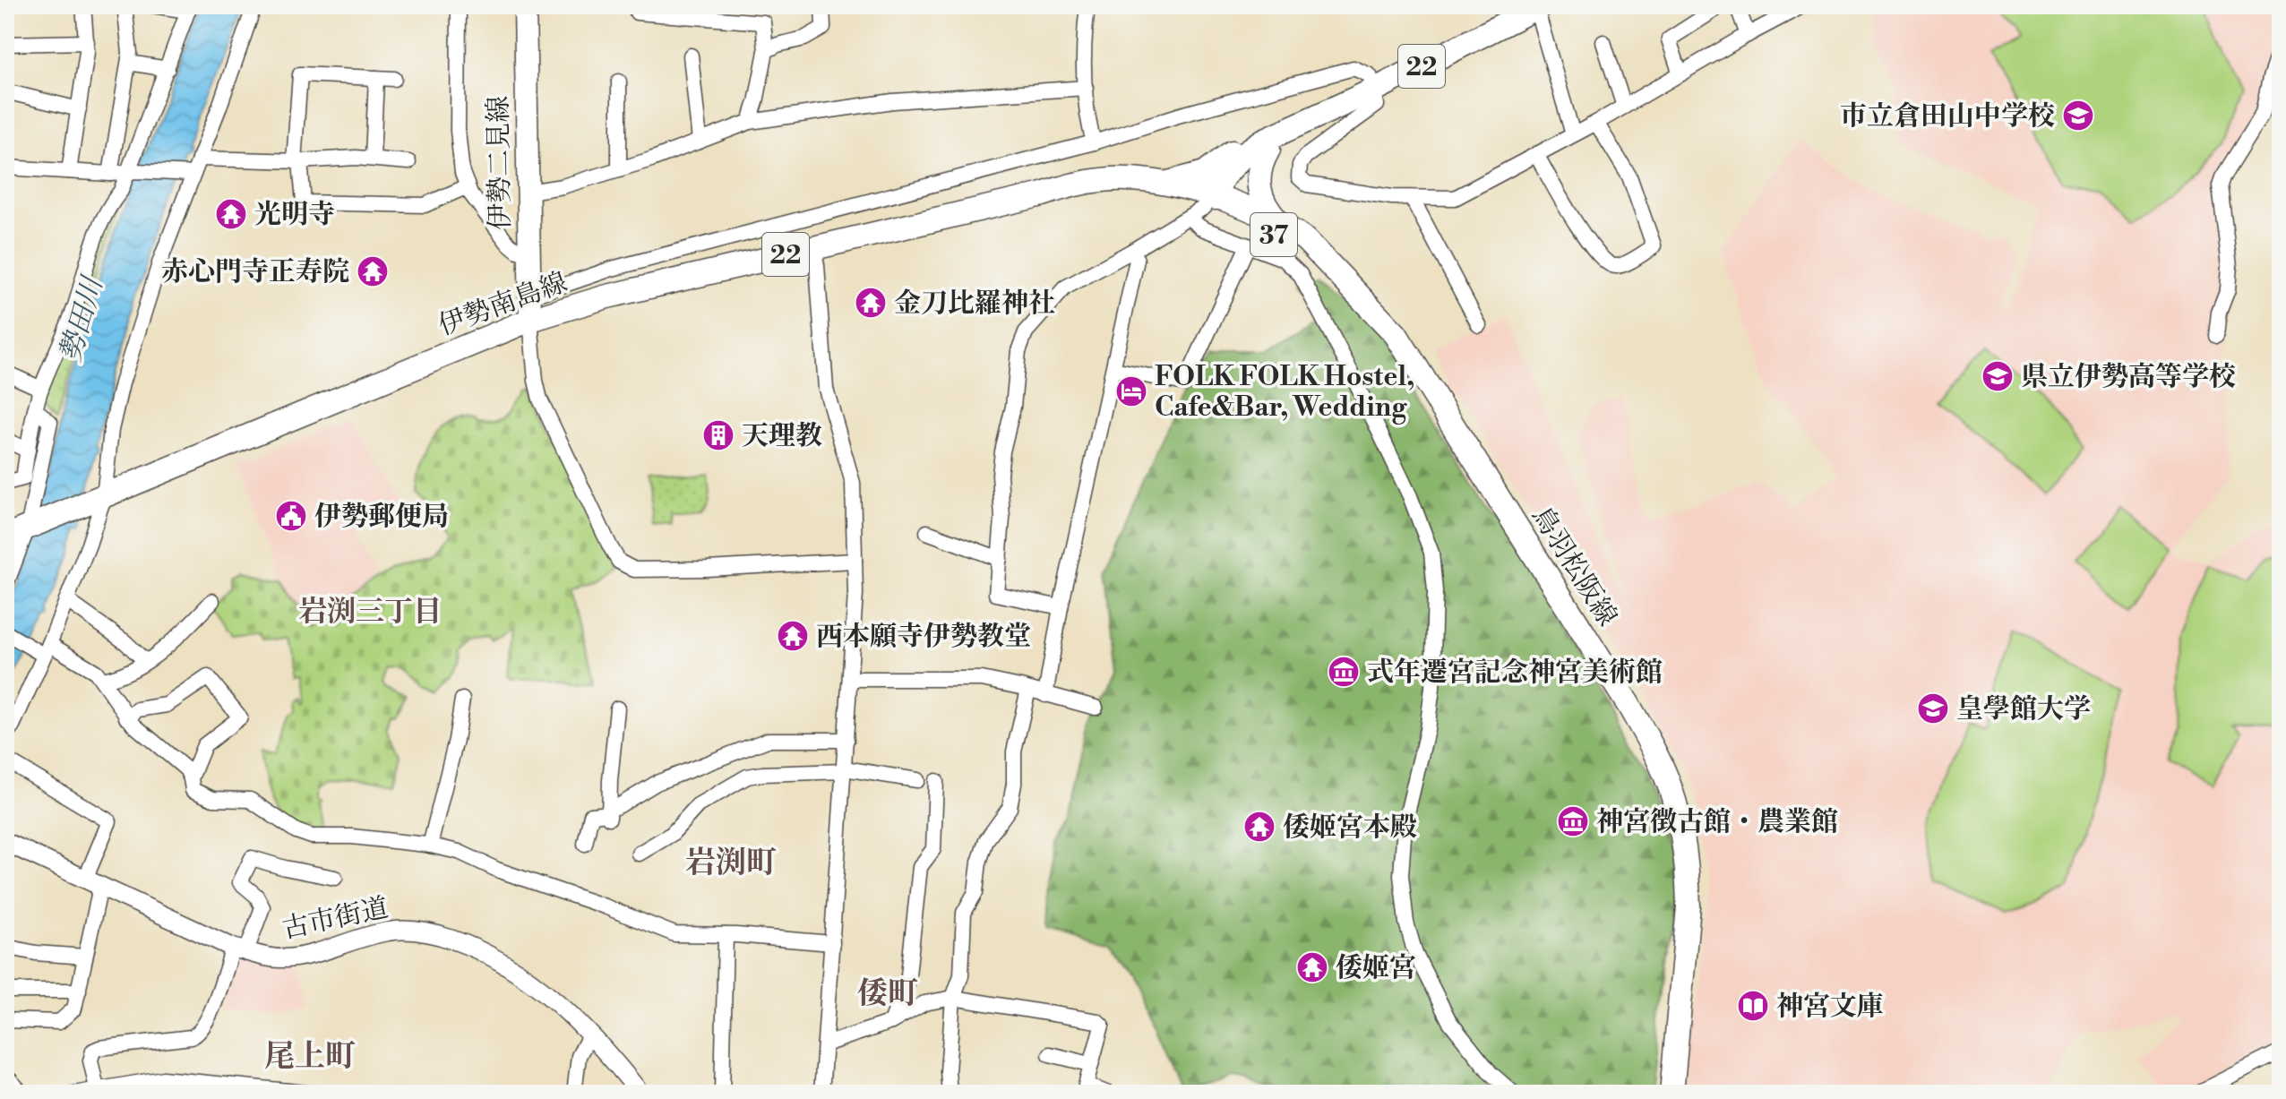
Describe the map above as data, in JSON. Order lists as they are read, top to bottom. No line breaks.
{"streets":{"main road":["22","伊勢二見線","37","伊勢南島線","鳥羽松阪線"],"street":["古市街道"]},"crossings":[["22","伊勢南島線"],["22","鳥羽松阪線"],["伊勢二見線","伊勢南島線"],["伊勢南島線","鳥羽松阪線"]],"districts":["岩渕三丁目","岩渕町","倭町","尾上町"],"water":["勢田川"],"places":{"school or university":["市立倉田山中学校","県立伊勢高等学校","皇學館大学"],"temple":["光明寺","赤心門寺正寿院","金刀比羅神社","西本願寺伊勢教堂","倭姬宮本殿","倭姬宮"],"hotel":["FOLK FOLK Hostel, Cafe&Bar, Wedding"],"building":["天理教"],"public building":["伊勢郵便局"],"museum":["式年遷宮記念神宮美術館","神宮徴古館・農業館"],"library":["神宮文庫"]}}
